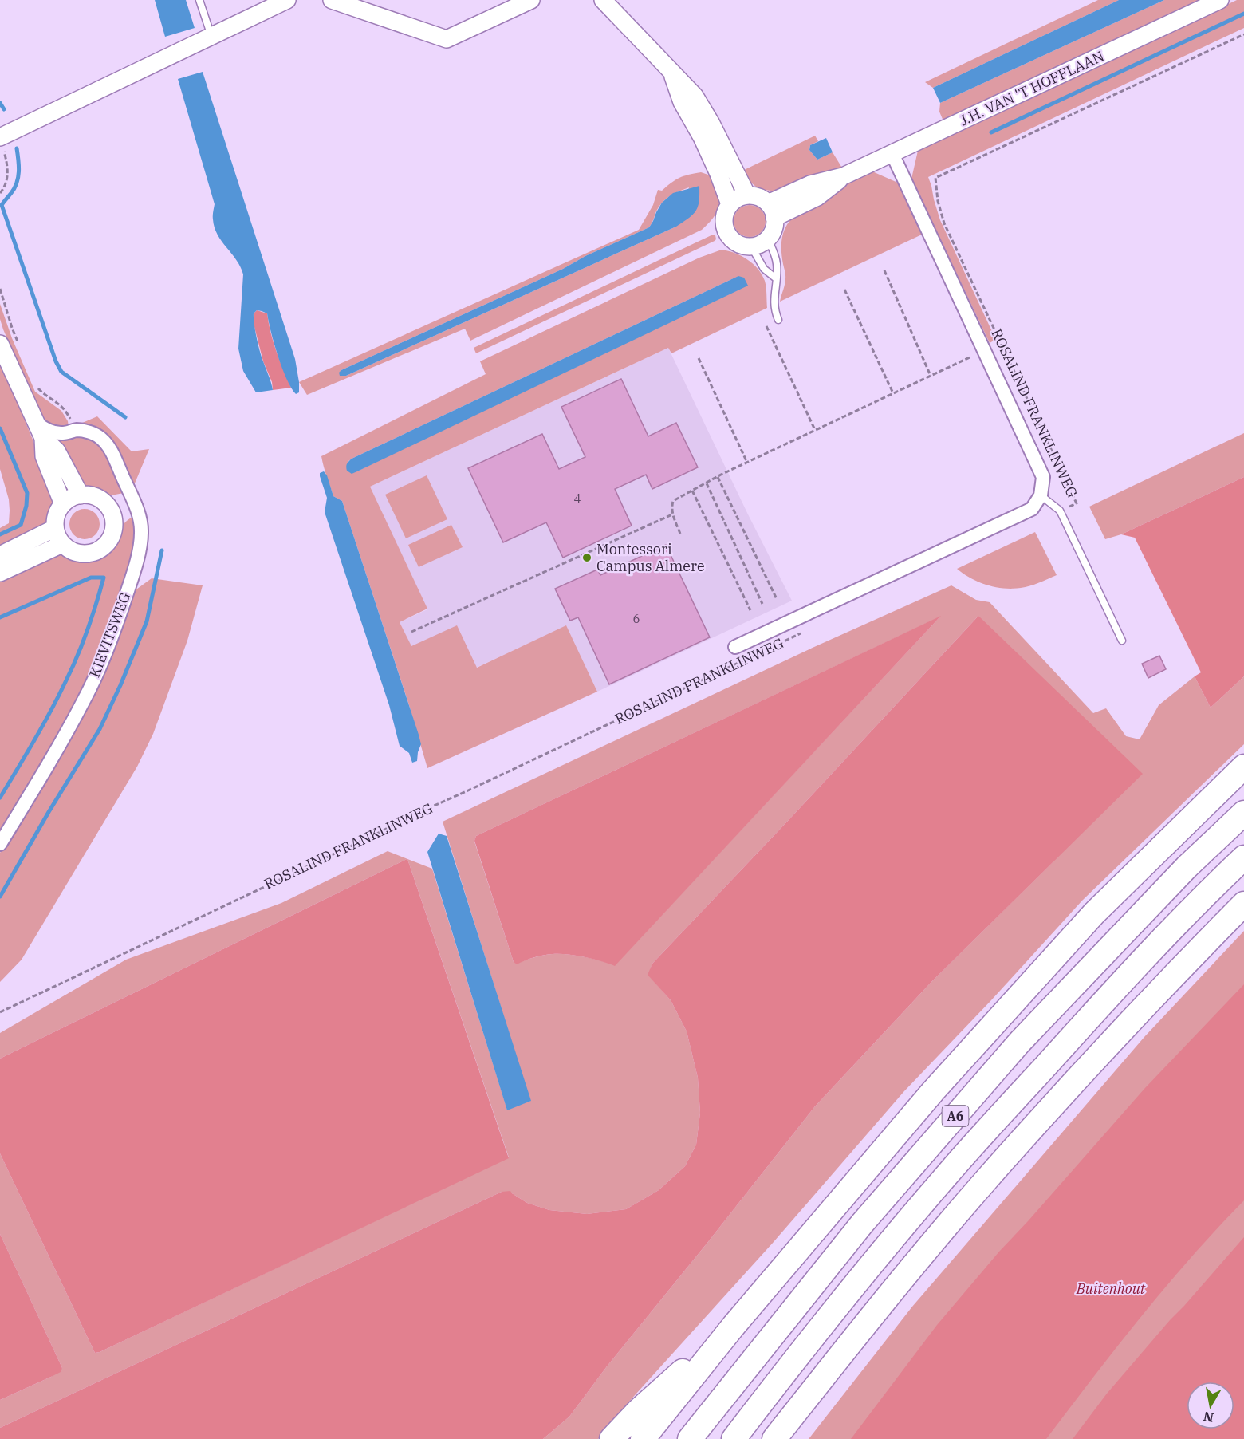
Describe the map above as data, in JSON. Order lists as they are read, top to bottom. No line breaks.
{"streets":{"highway":["A6"],"street":["J.H. VAN 'T HOFFLAAN","ROSALIND FRANKLINWEG","KIEVITSWEG"]},"crossings":[["J.H. VAN 'T HOFFLAAN","ROSALIND FRANKLINWEG"]],"parks":["Buitenhout"],"places":["Montessori Campus Almere"],"house_numbers":["4","6"],"north":"bottom"}
